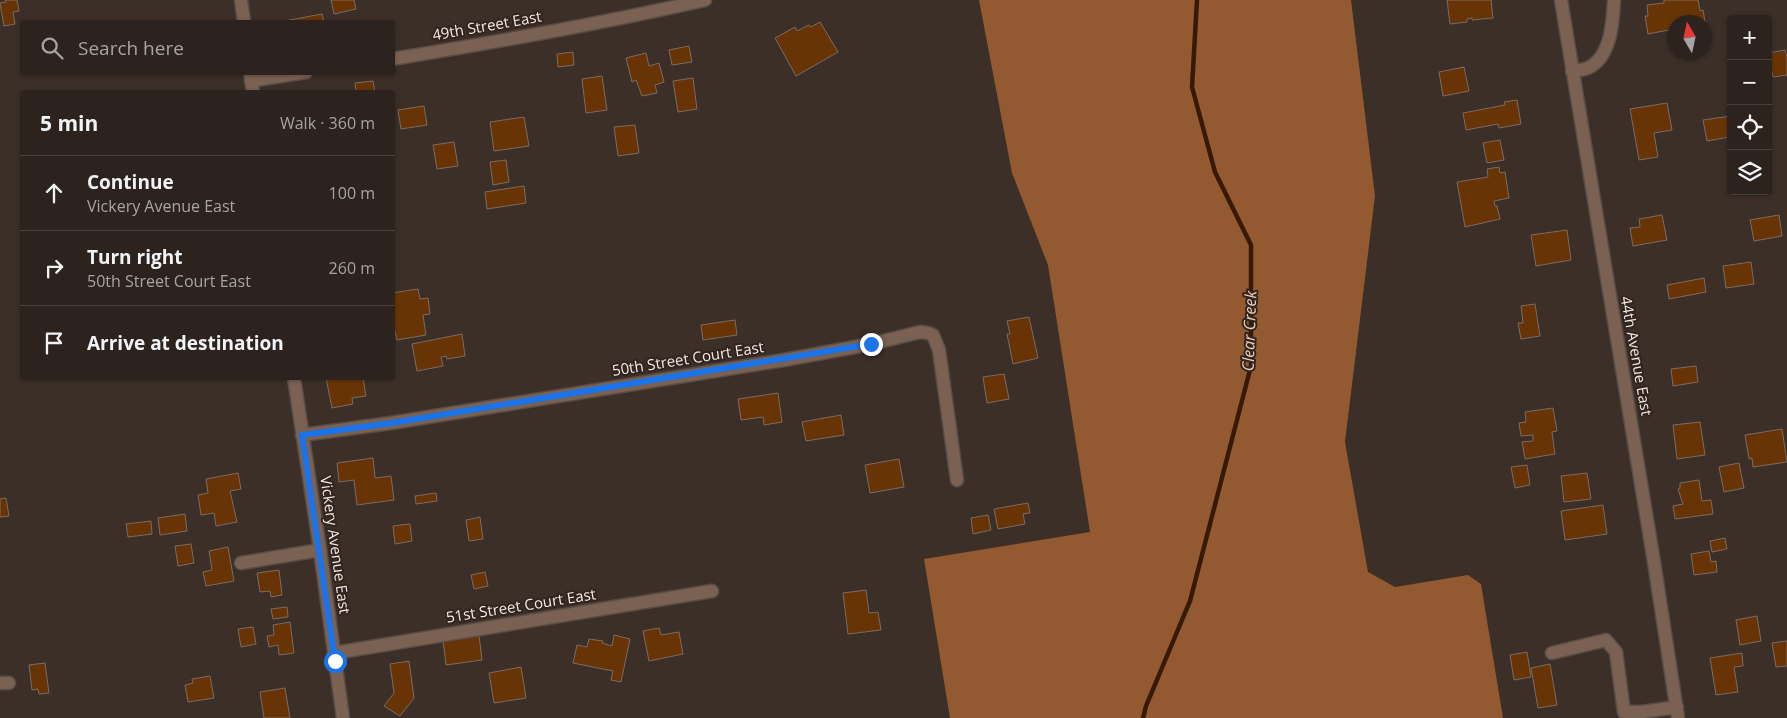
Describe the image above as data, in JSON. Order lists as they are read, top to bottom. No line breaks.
{"streets":{"street":["49th Street East","44th Avenue East","50th Street Court East","Vickery Avenue East","51st Street Court East"]},"crossings":[["50th Street Court East","Vickery Avenue East"],["Vickery Avenue East","51st Street Court East"]],"water":["Clear Creek"],"north":"top","page":{"map_buttons":["+","−"],"search":"Search here","heading":["5 min","Walk · 360 m"],"list":[["Continue","Vickery Avenue East","100 m"],["Turn right","50th Street Court East","260 m"],"Arrive at destination"]}}
